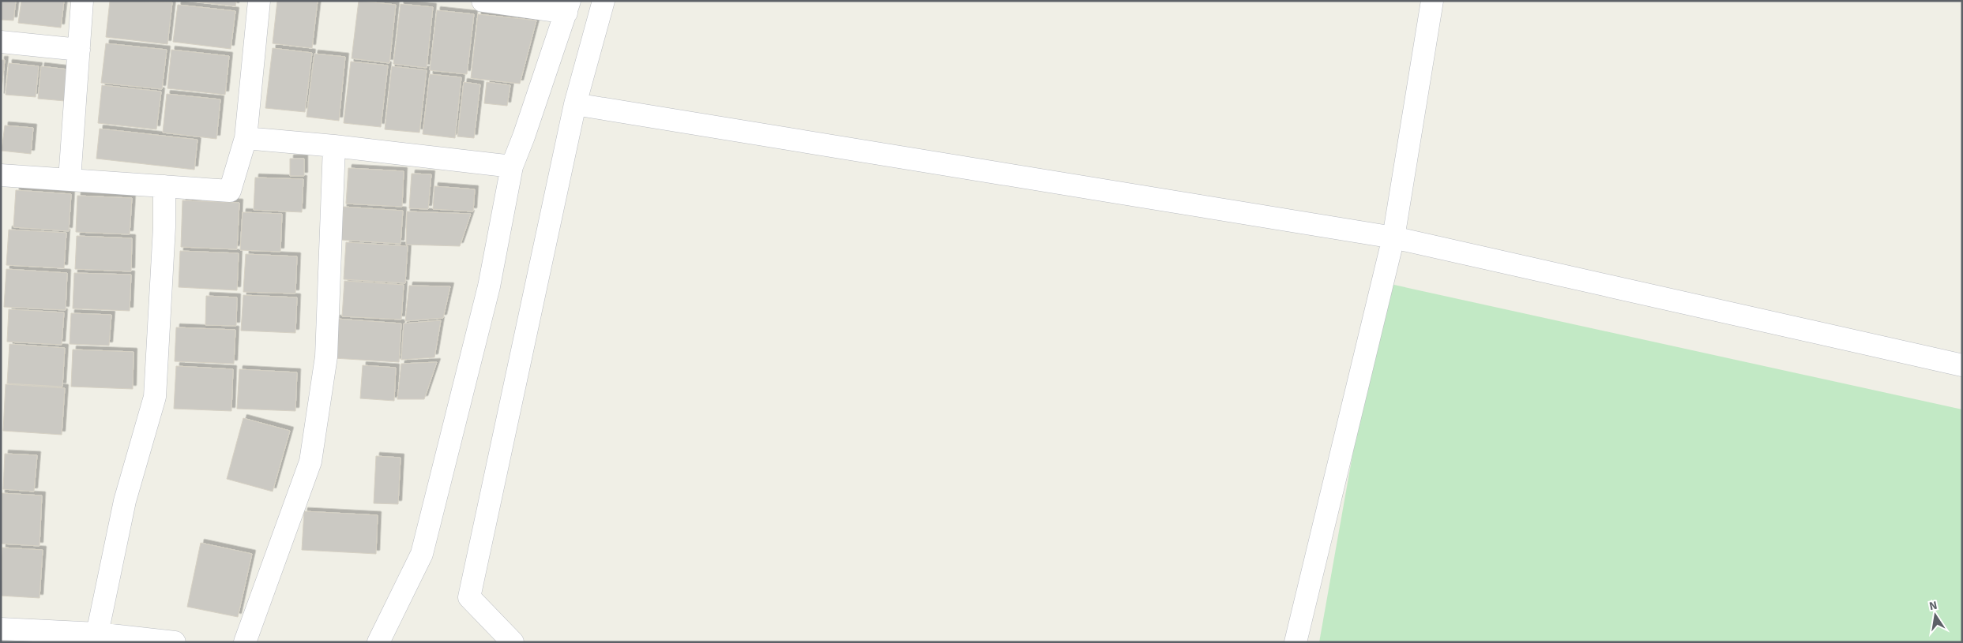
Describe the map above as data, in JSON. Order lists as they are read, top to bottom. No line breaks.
{"north":"top"}
